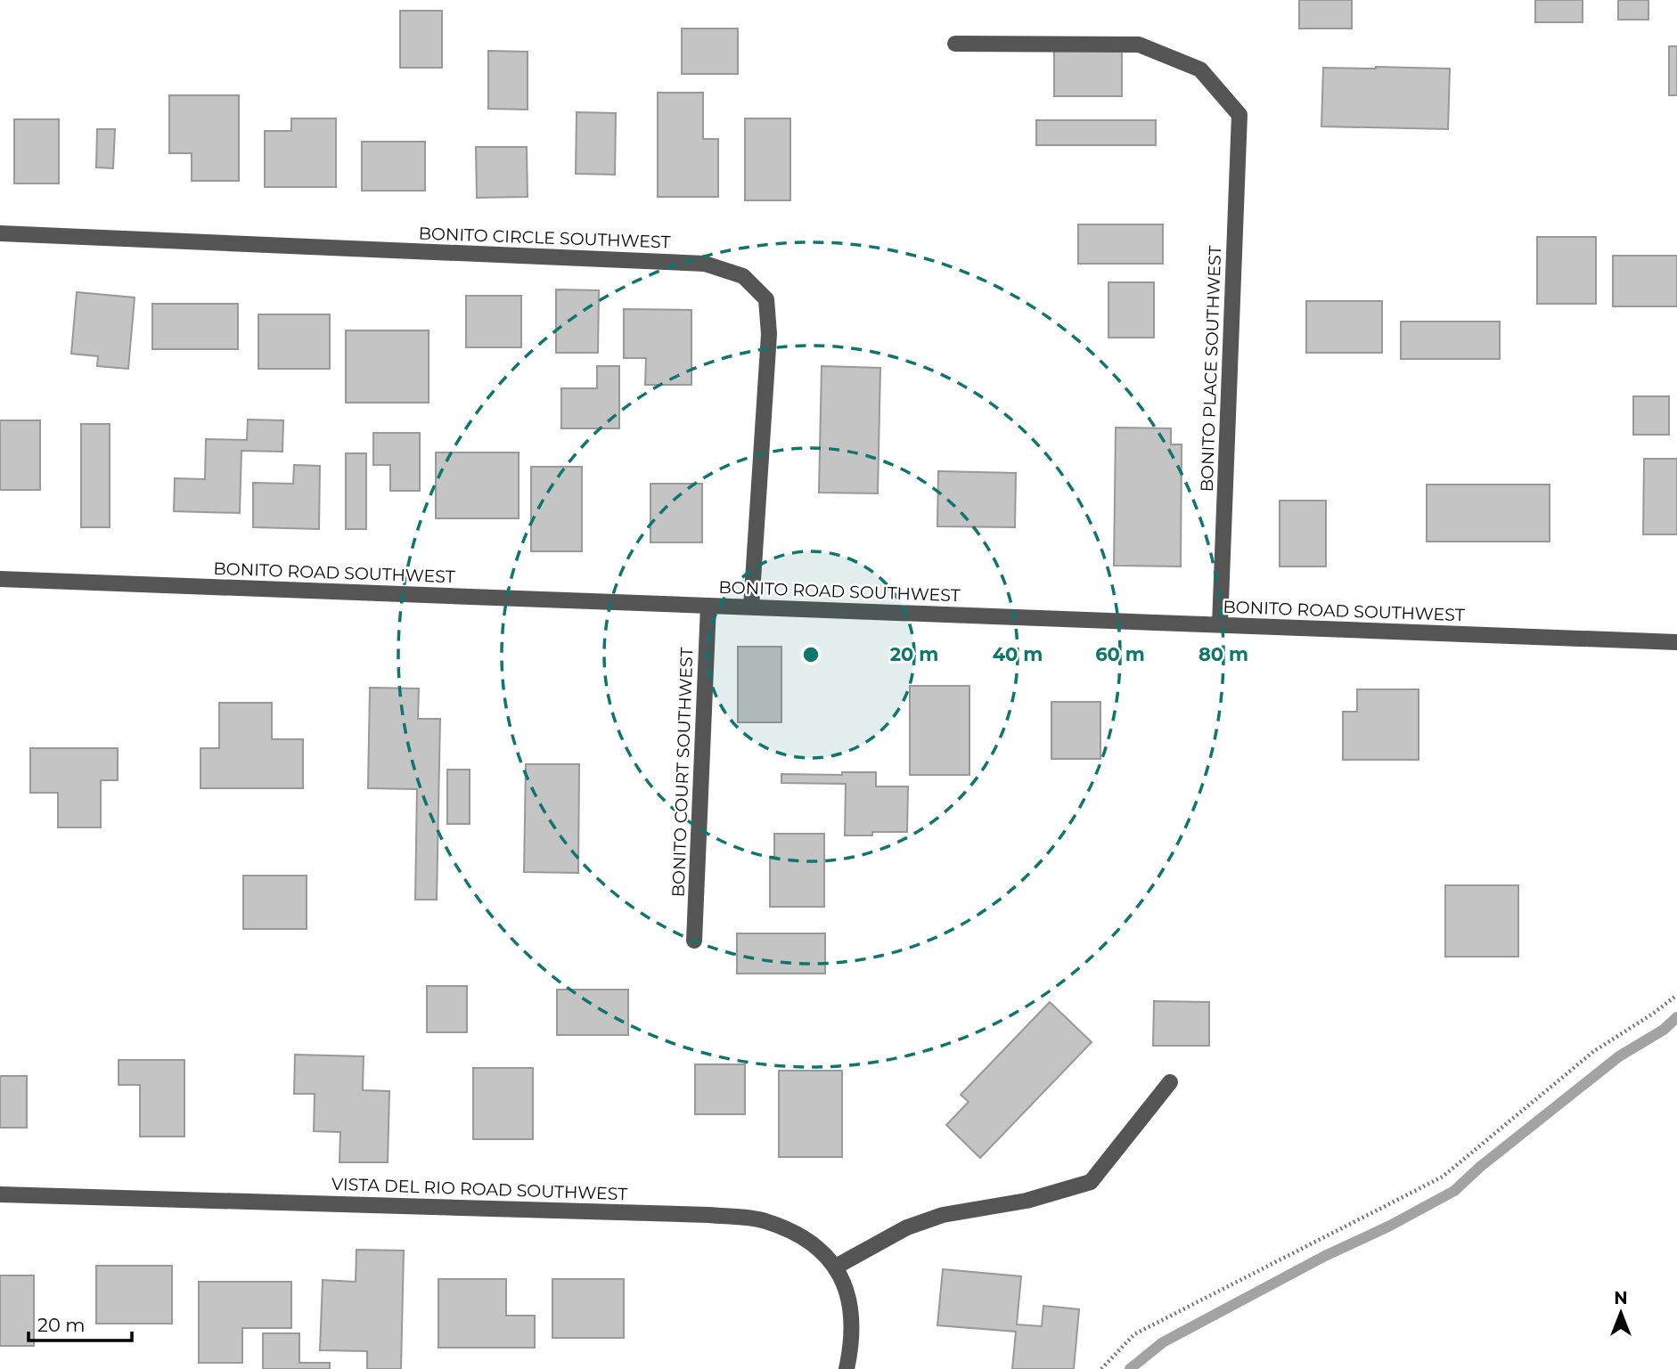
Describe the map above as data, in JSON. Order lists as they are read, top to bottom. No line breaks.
{"streets":{"street":["BONITO CIRCLE SOUTHWEST","BONITO PLACE SOUTHWEST","BONITO ROAD SOUTHWEST","BONITO COURT SOUTHWEST","VISTA DEL RIO ROAD SOUTHWEST"]},"crossings":[["BONITO CIRCLE SOUTHWEST","BONITO ROAD SOUTHWEST"],["BONITO PLACE SOUTHWEST","BONITO ROAD SOUTHWEST"],["BONITO ROAD SOUTHWEST","BONITO COURT SOUTHWEST"]],"scale_bar":"20 m","north":"top","rings":["20 m","40 m","60 m","80 m"]}
